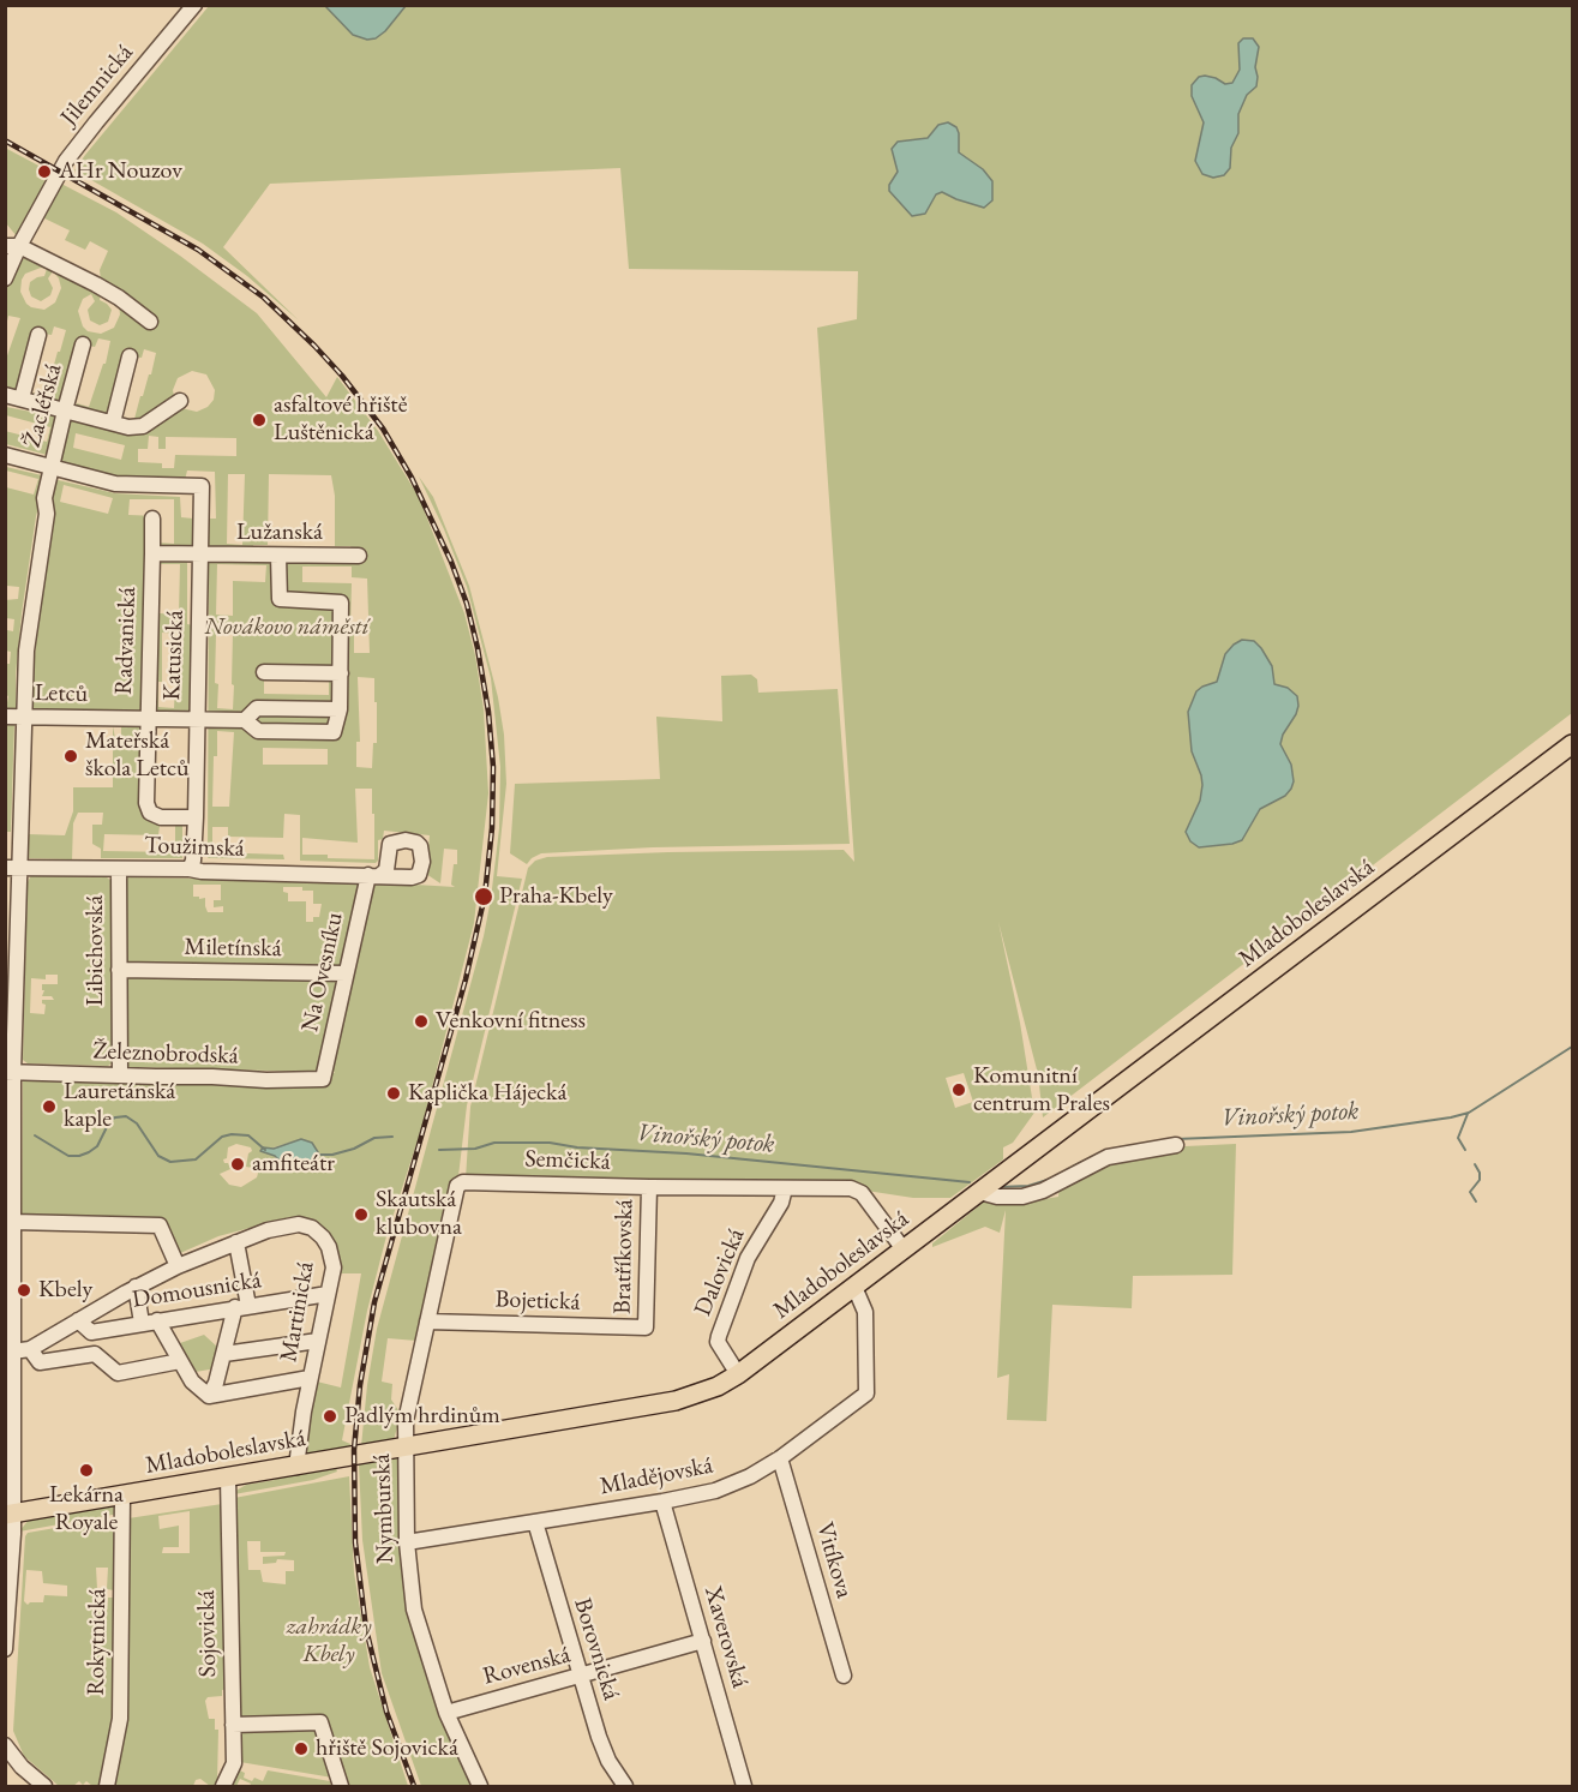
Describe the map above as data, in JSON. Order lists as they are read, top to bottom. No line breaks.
{"streets":{"main road":["Mladoboleslavská"],"street":["Jilemnická","Žacléřská","Lužanská","Radvanická","Katusická","Letců","Toužimská","Miletínská","Libichovská","Na Ovesníku","Železnobrodská","Semčická","Bratříkovská","Dalovická","Domousnická","Bojetická","Martinická","Mladějovská","Nymburská","Vitíkova","Sojovická","Xaverovská","Rokytnická","Borovnická","Rovenská"]},"crossings":[["Žacléřská","Katusická"],["Žacléřská","Letců"],["Žacléřská","Toužimská"],["Žacléřská","Mladoboleslavská"],["Žacléřská","Železnobrodská"],["Žacléřská","Martinická"],["Lužanská","Katusická"],["Radvanická","Katusická"],["Radvanická","Letců"],["Katusická","Letců"],["Katusická","Toužimská"],["Toužimská","Libichovská"],["Toužimská","Na Ovesníku"],["Mladoboleslavská","Semčická"],["Mladoboleslavská","Dalovická"],["Mladoboleslavská","Martinická"],["Mladoboleslavská","Mladějovská"],["Mladoboleslavská","Nymburská"],["Mladoboleslavská","Sojovická"],["Mladoboleslavská","Rokytnická"],["Miletínská","Libichovská"],["Miletínská","Na Ovesníku"],["Libichovská","Železnobrodská"],["Na Ovesníku","Železnobrodská"],["Semčická","Bratříkovská"],["Semčická","Dalovická"],["Semčická","Nymburská"],["Bratříkovská","Bojetická"],["Domousnická","Martinická"],["Bojetická","Nymburská"],["Mladějovská","Nymburská"],["Mladějovská","Vitíkova"],["Mladějovská","Xaverovská"],["Mladějovská","Borovnická"],["Nymburská","Rovenská"],["Xaverovská","Rovenská"],["Borovnická","Rovenská"]],"water":["Vinořský potok"],"parks":["Novákovo náměstí","zahrádky Kbely"],"places":["AHr Nouzov","asfaltové hřiště Luštěnická","Mateřská škola Letců","Praha-Kbely","Venkovní fitness","Komunitní centrum Prales","Kaplička Hájecká","Lauretánská kaple","amfiteátr","Skautská klubovna","Kbely","Padlým hrdinům","Lekárna Royale","hřiště Sojovická"]}
